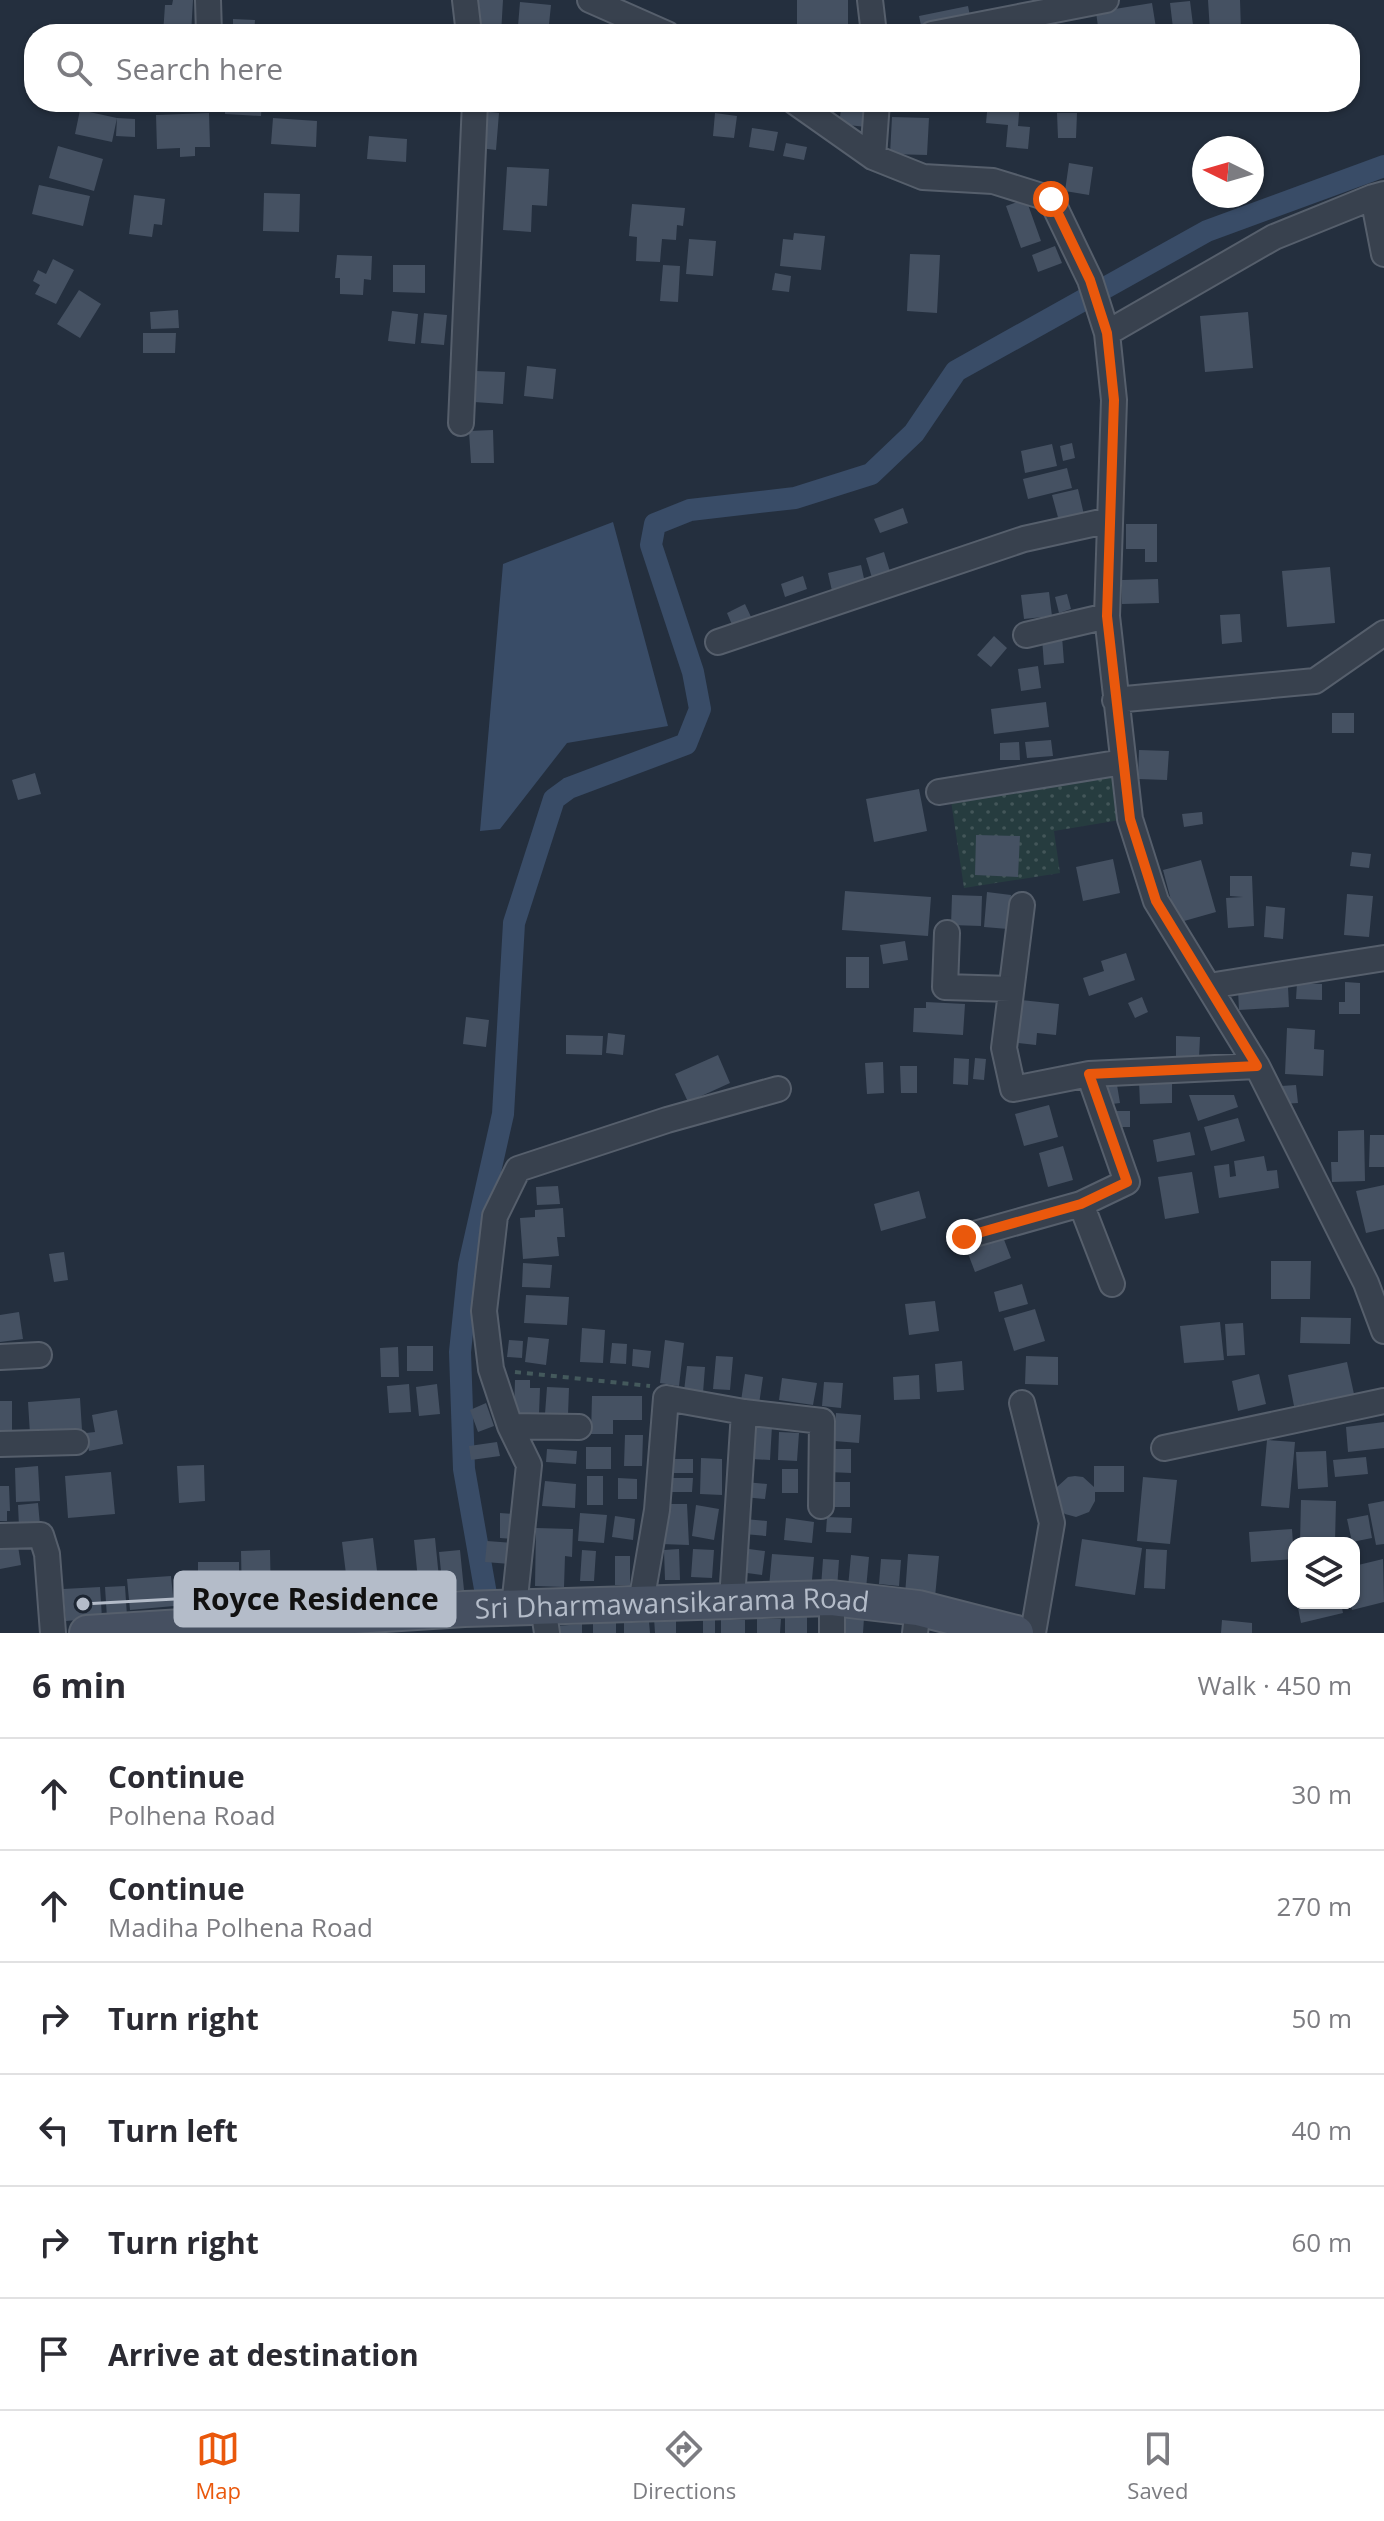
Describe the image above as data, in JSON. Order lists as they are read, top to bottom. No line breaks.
{"streets":{"street":["Sri Dharmawansikarama Road"]},"places":["Royce Residence"],"north":"left","page":{"search":"Search here","heading":["6 min","Walk · 450 m"],"list":[["Continue","Polhena Road","30 m"],["Continue","Madiha Polhena Road","270 m"],["Turn right","50 m"],["Turn left","40 m"],["Turn right","60 m"],"Arrive at destination"],"nav":["Map","Directions","Saved"]}}
